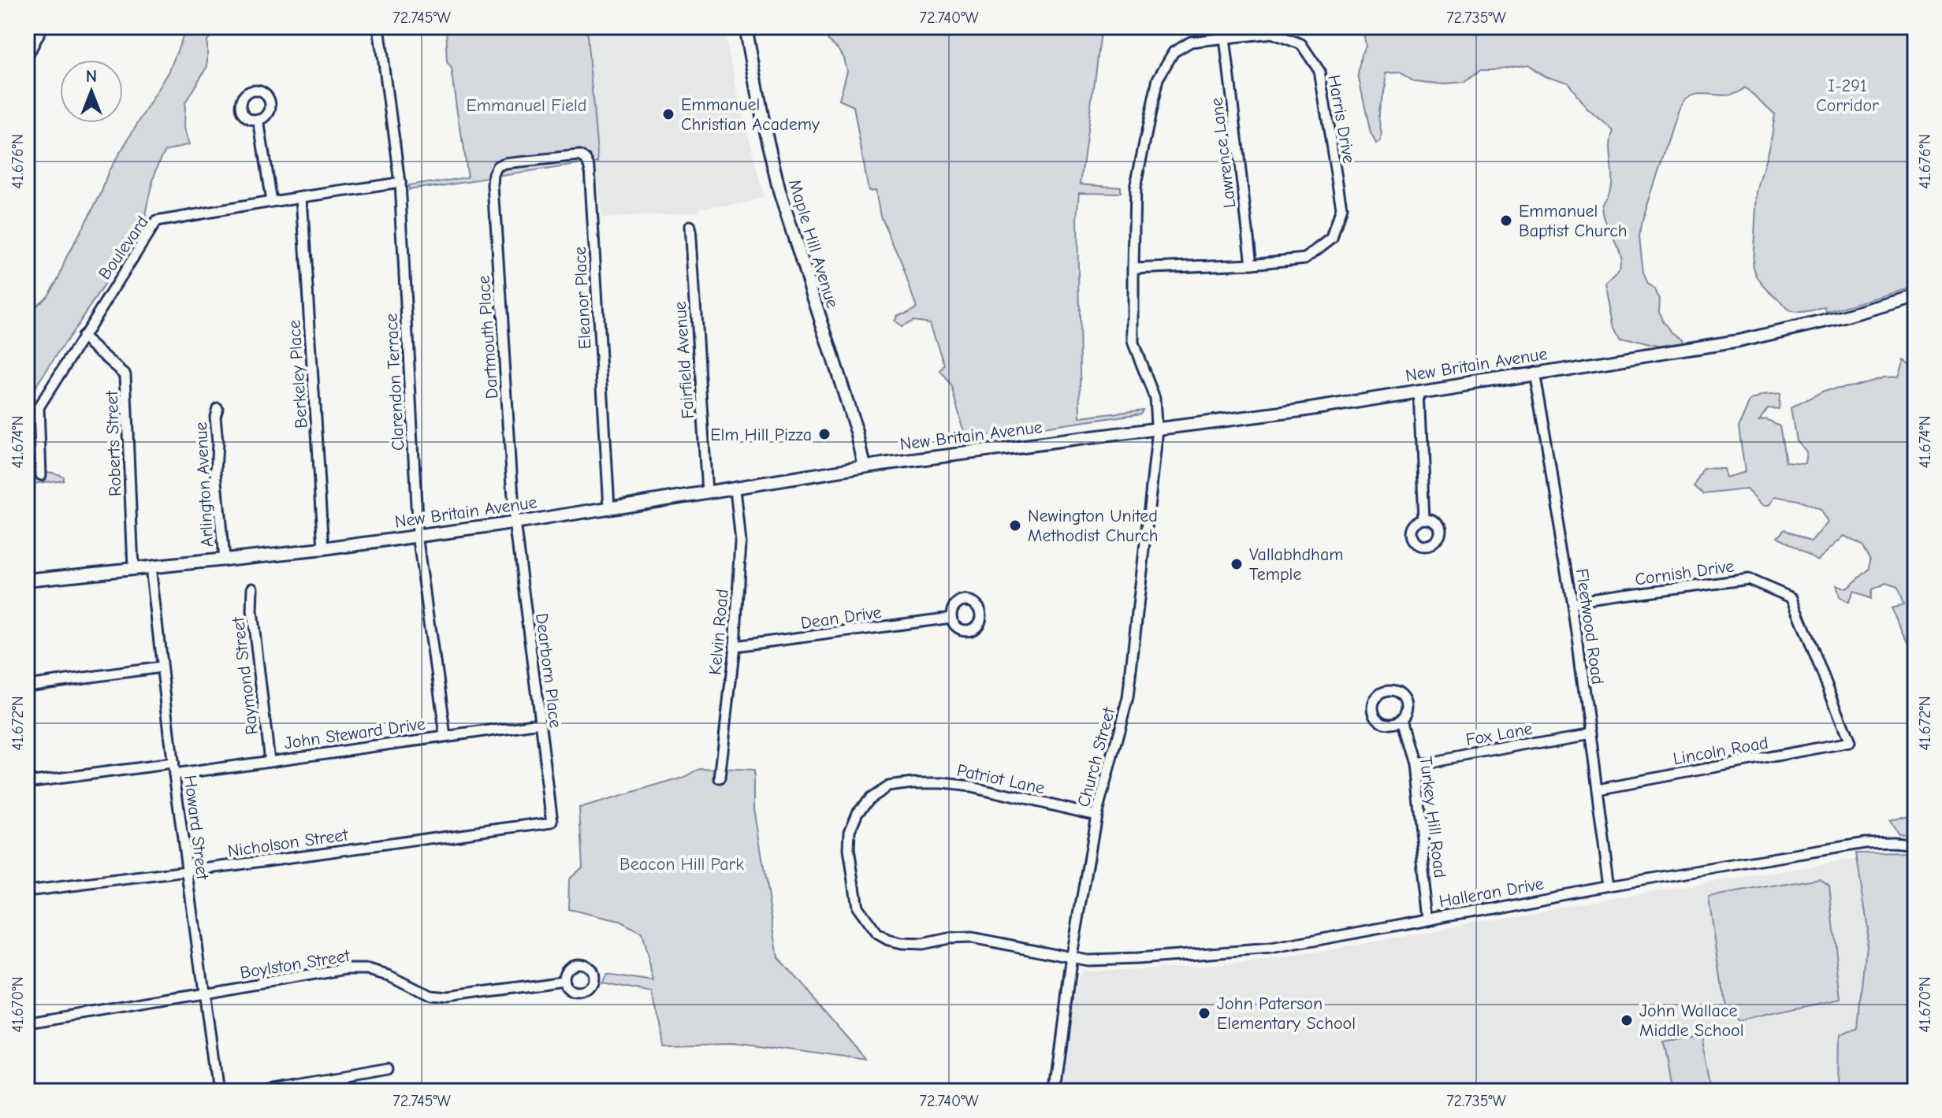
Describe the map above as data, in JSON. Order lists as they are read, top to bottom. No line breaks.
{"streets":{"main road":["Maple Hill Avenue","New Britain Avenue"],"street":["Harris Drive","Lawrence Lane","Boulevard","Eleanor Place","Dartmouth Place","Fairfield Avenue","Berkeley Place","Clarendon Terrace","Roberts Street","Arlington Avenue","Cornish Drive","Dean Drive","Fleetwood Road","Kelvin Road","Dearborn Place","Raymond Street","John Steward Drive","Fox Lane","Lincoln Road","Church Street","Patriot Lane","Turkey Hill Road","Howard Street","Nicholson Street","Halleran Drive","Boylston Street"]},"crossings":[["Harris Drive","Lawrence Lane"],["Harris Drive","New Britain Avenue"],["Harris Drive","Church Street"],["Maple Hill Avenue","New Britain Avenue"],["Boulevard","Berkeley Place"],["Boulevard","Clarendon Terrace"],["Boulevard","Roberts Street"],["Eleanor Place","Dartmouth Place"],["Eleanor Place","New Britain Avenue"],["Dartmouth Place","New Britain Avenue"],["Dartmouth Place","Dearborn Place"],["Fairfield Avenue","New Britain Avenue"],["New Britain Avenue","Berkeley Place"],["New Britain Avenue","Clarendon Terrace"],["New Britain Avenue","Roberts Street"],["New Britain Avenue","Arlington Avenue"],["New Britain Avenue","Fleetwood Road"],["New Britain Avenue","Kelvin Road"],["New Britain Avenue","Dearborn Place"],["New Britain Avenue","Church Street"],["New Britain Avenue","Howard Street"],["Clarendon Terrace","John Steward Drive"],["Cornish Drive","Fleetwood Road"],["Cornish Drive","Lincoln Road"],["Dean Drive","Kelvin Road"],["Fleetwood Road","Fox Lane"],["Fleetwood Road","Lincoln Road"],["Fleetwood Road","Halleran Drive"],["Dearborn Place","John Steward Drive"],["Dearborn Place","Nicholson Street"],["Raymond Street","John Steward Drive"],["John Steward Drive","Howard Street"],["Fox Lane","Turkey Hill Road"],["Church Street","Patriot Lane"],["Church Street","Halleran Drive"],["Patriot Lane","Halleran Drive"],["Turkey Hill Road","Halleran Drive"],["Howard Street","Nicholson Street"],["Howard Street","Boylston Street"]],"parks":["I-291 Corridor","Emmanuel Field","Beacon Hill Park"],"places":["Emmanuel Christian Academy","Emmanuel Baptist Church","Elm Hill Pizza","Newington United Methodist Church","Vallabhdham Temple","John Paterson Elementary School","John Wallace Middle School"],"north":"top","coordinates":["72.745°W","72.740°W","72.735°W","41.676°N","41.674°N","41.672°N","41.670°N"]}
